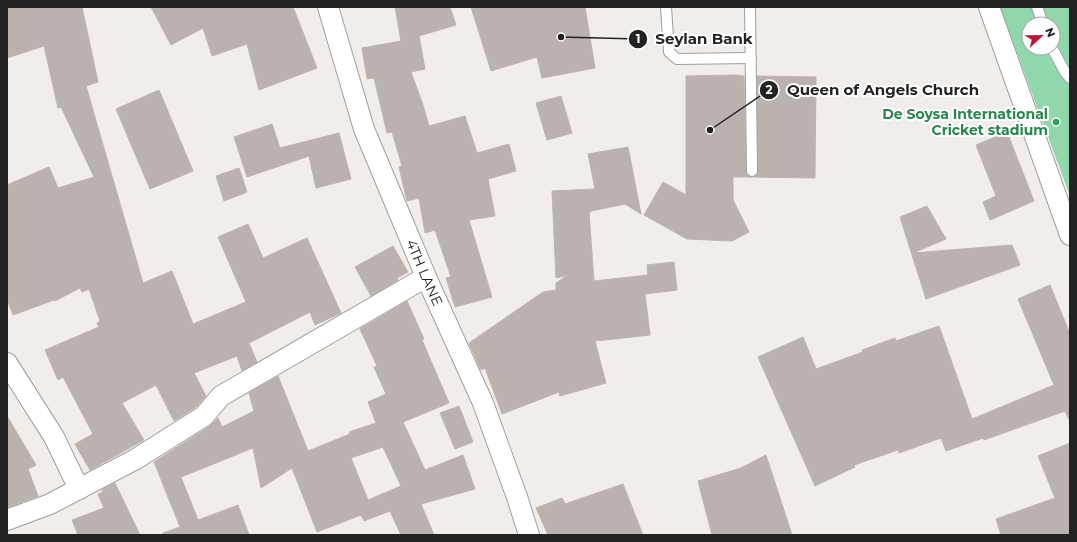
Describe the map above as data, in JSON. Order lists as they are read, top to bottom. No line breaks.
{"streets":{"street":["4TH LANE"]},"places":["Seylan Bank","De Soysa International Cricket stadium","Queen of Angels Church"],"north":"right"}
